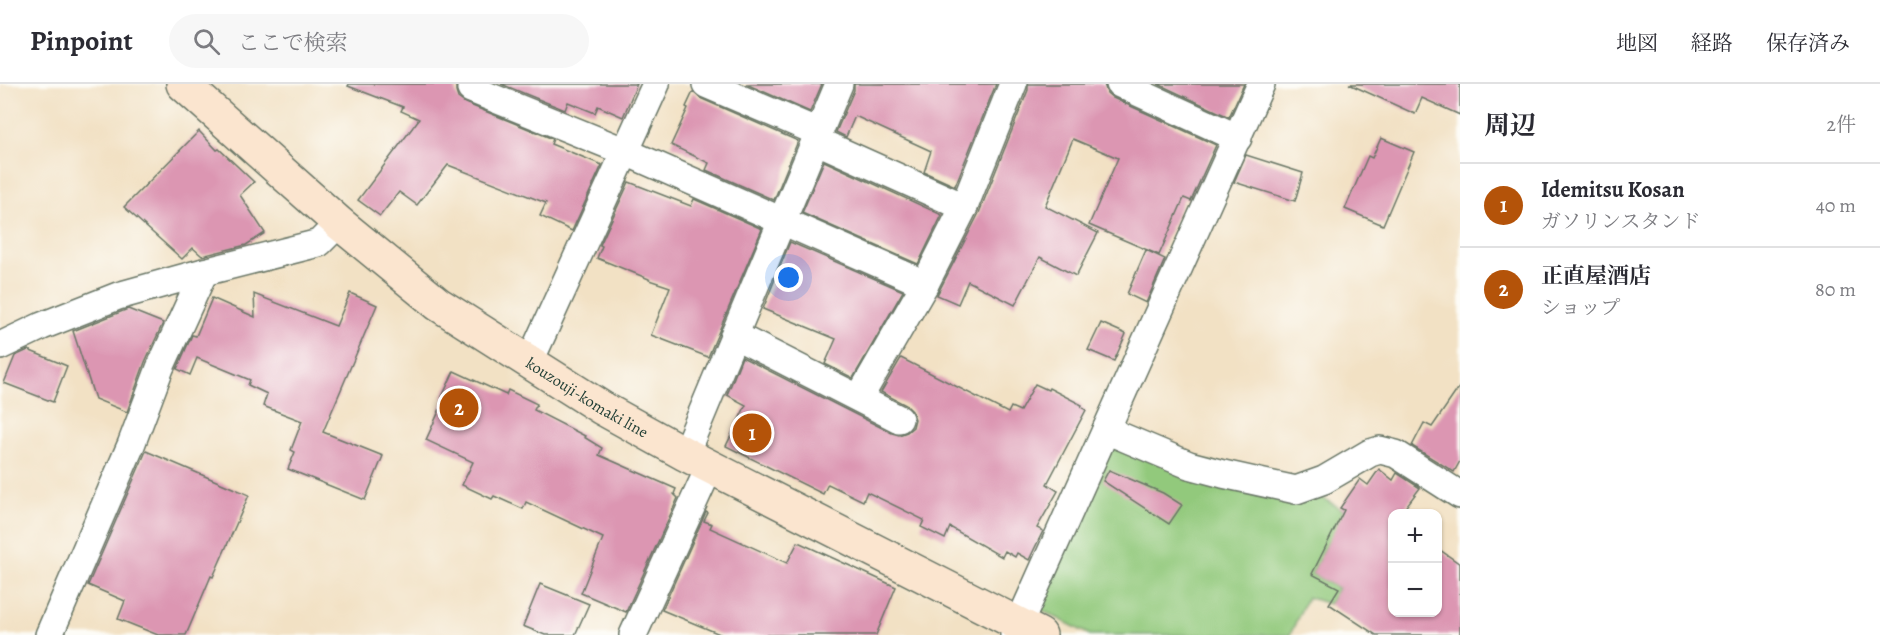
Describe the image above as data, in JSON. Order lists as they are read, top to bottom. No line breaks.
{"streets":{"main road":["kouzouji-komaki line"]},"page":{"header":"Pinpoint","search":"ここで検索","nav":["地図","経路","保存済み"],"heading":["周辺","2件"],"list":[{"mark":"1","name":"Idemitsu Kosan","note":"ガソリンスタンド","value":"40 m"},{"mark":"2","name":"正直屋酒店","note":"ショップ","value":"80 m"}],"pins":["2","1"],"map_buttons":["+","−"]}}
